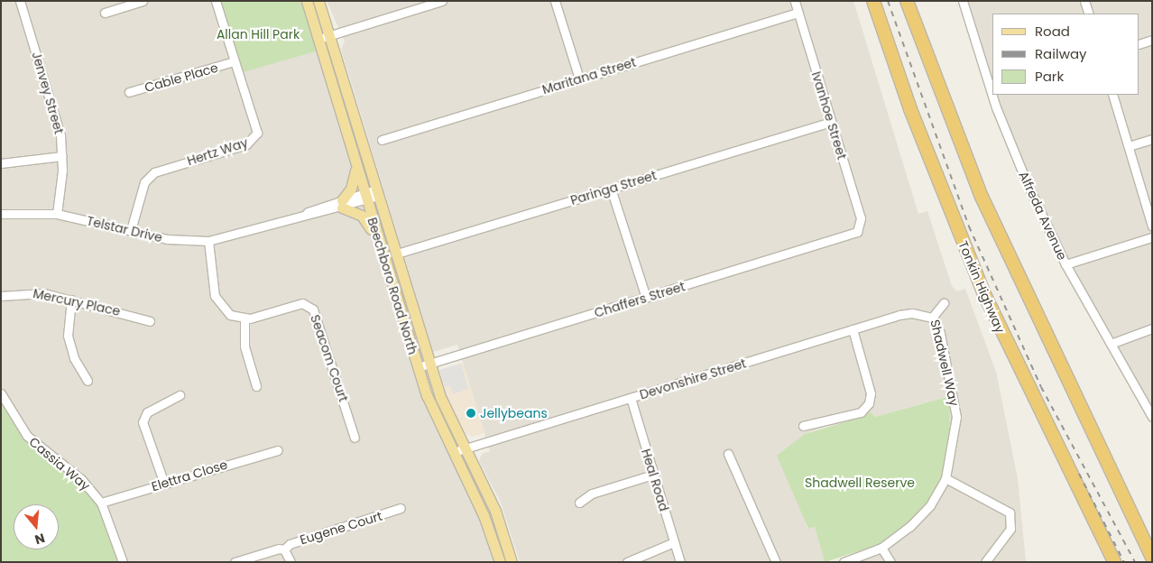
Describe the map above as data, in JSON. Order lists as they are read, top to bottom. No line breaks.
{"streets":{"highway":["Tonkin Highway"],"main road":["Beechboro Road North"],"street":["Maritana Street","Cable Place","Jenvey Street","Ivanhoe Street","Hertz Way","Paringa Street","Alfreda Avenue","Telstar Drive","Chaffers Street","Mercury Place","Seacom Court","Shadwell Way","Devonshire Street","Cassia Way","Elettra Close","Heal Road","Eugene Court"]},"crossings":[["Maritana Street","Ivanhoe Street"],["Cable Place","Hertz Way"],["Jenvey Street","Telstar Drive"],["Ivanhoe Street","Paringa Street"],["Ivanhoe Street","Chaffers Street"],["Hertz Way","Telstar Drive"],["Paringa Street","Beechboro Road North"],["Telstar Drive","Beechboro Road North"],["Beechboro Road North","Chaffers Street"],["Beechboro Road North","Devonshire Street"],["Shadwell Way","Devonshire Street"],["Devonshire Street","Heal Road"],["Cassia Way","Elettra Close"]],"parks":["Allan Hill Park","Shadwell Reserve"],"places":["Jellybeans"],"legend":["Road","Railway","Park"],"north":"bottom"}
